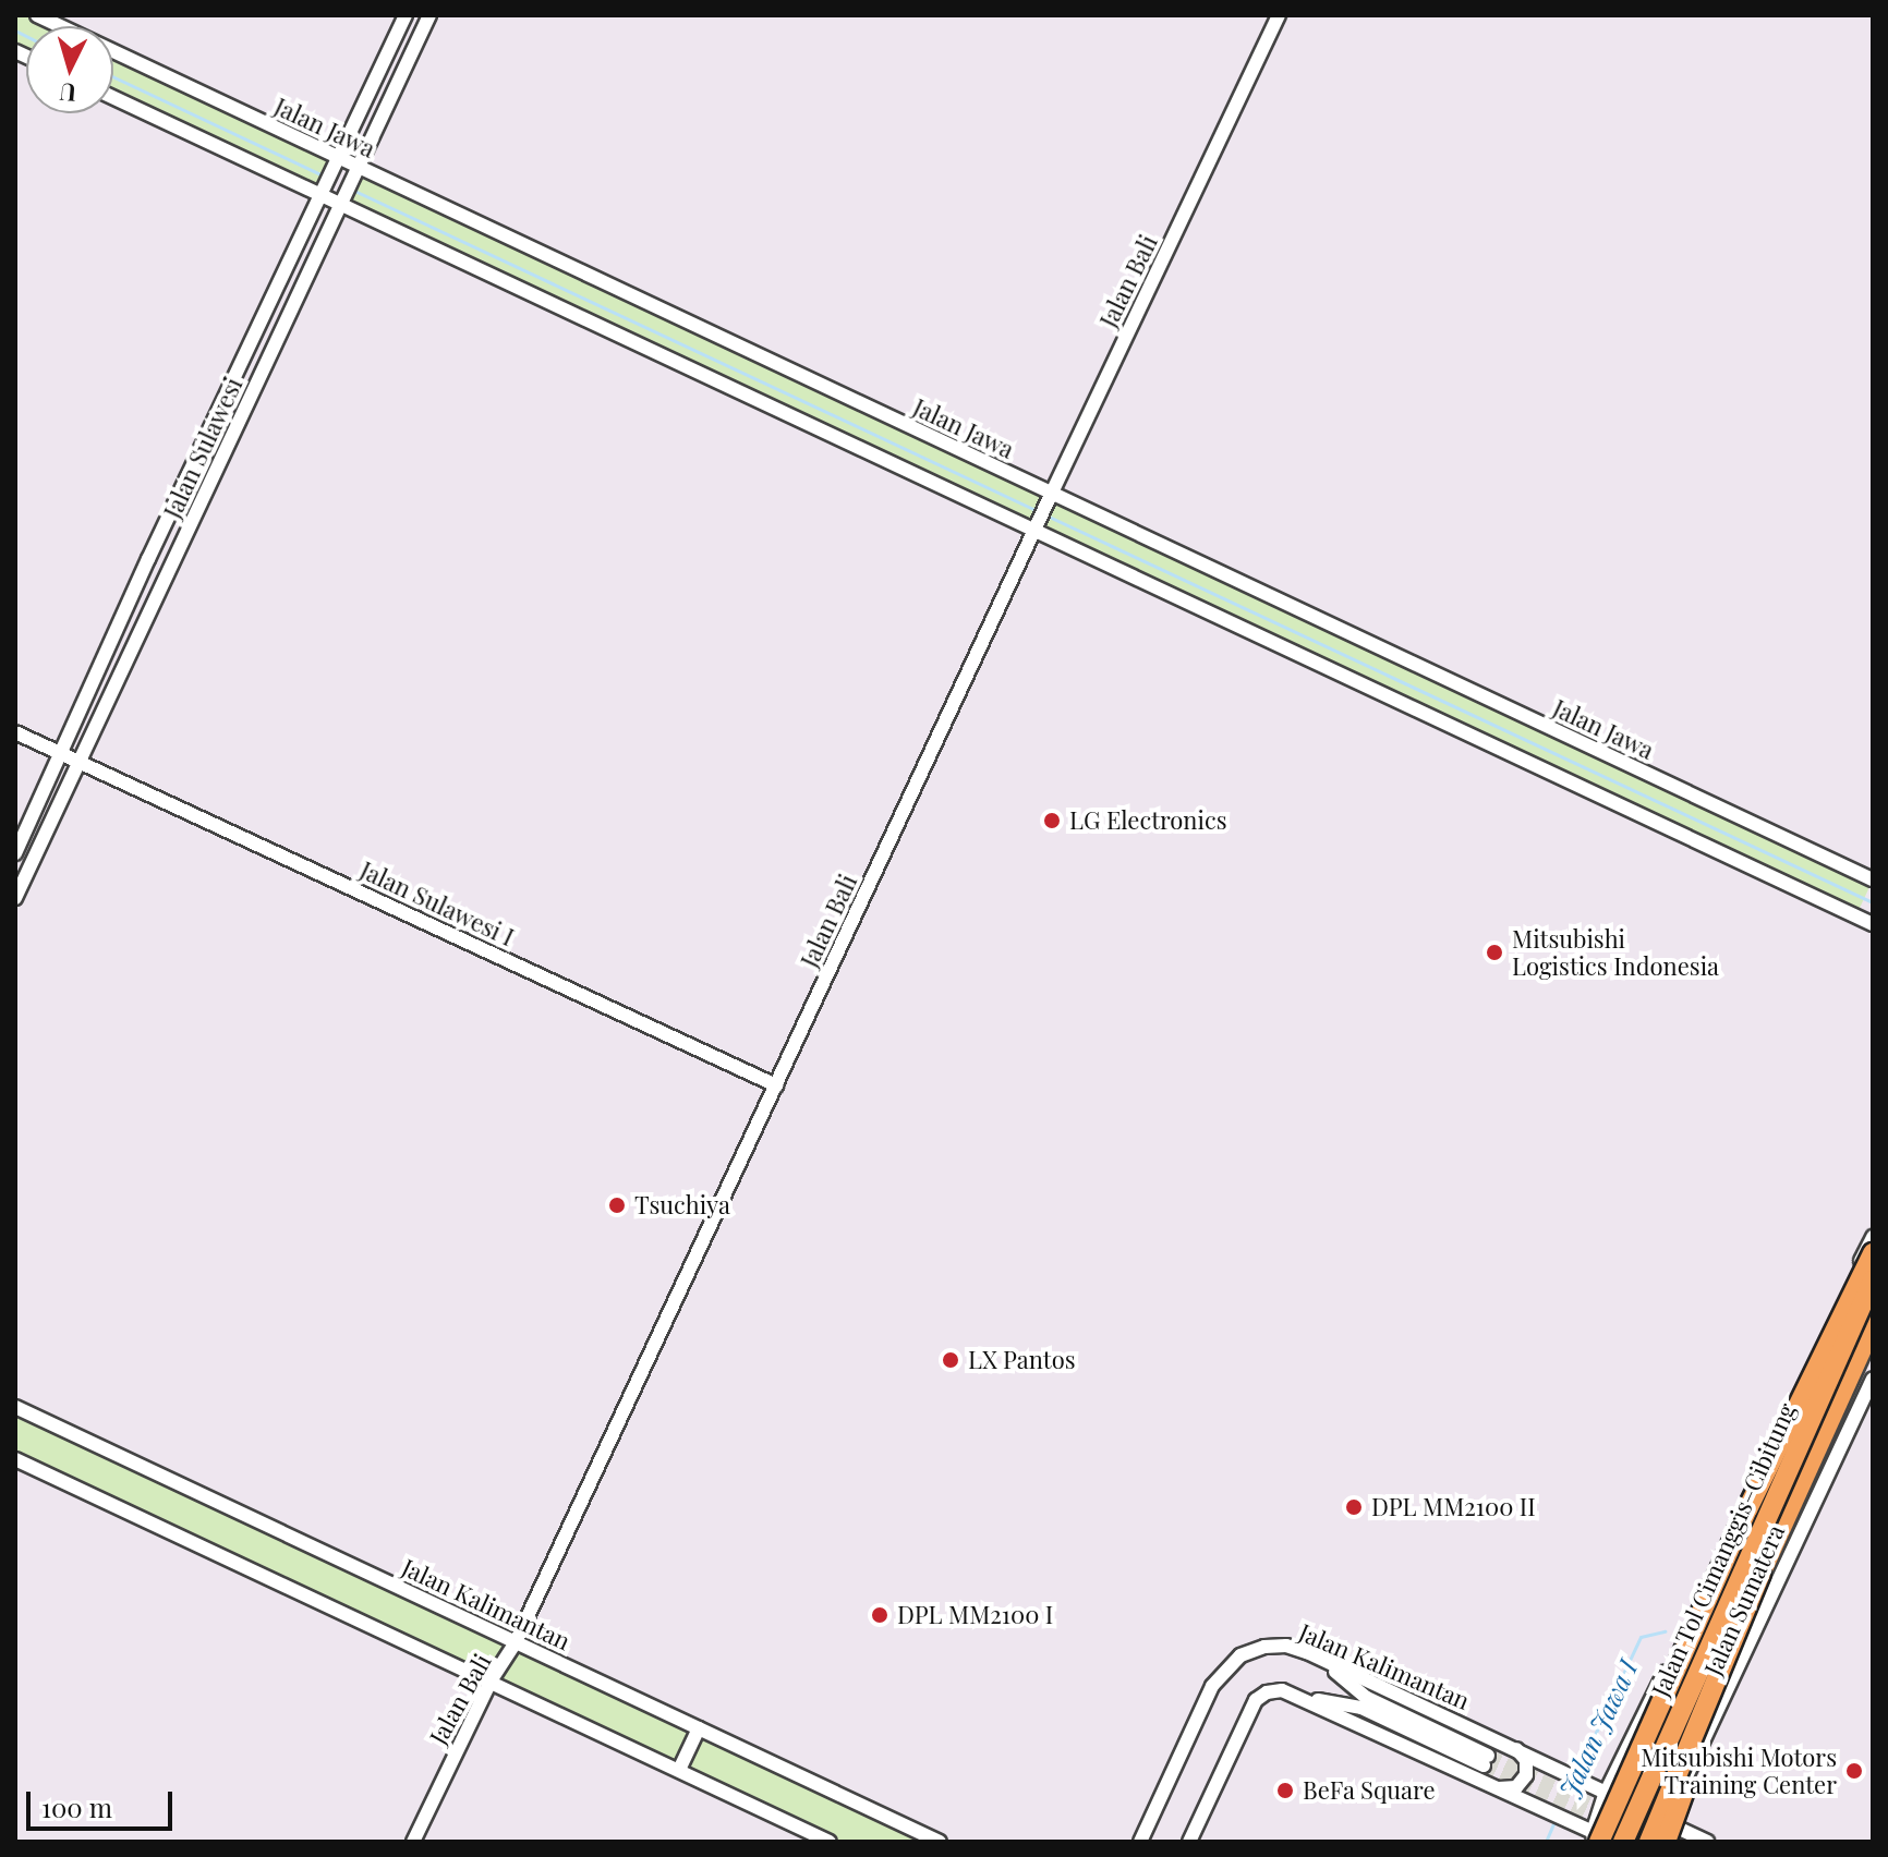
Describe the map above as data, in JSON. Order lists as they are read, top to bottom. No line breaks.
{"streets":{"highway":["Jalan Tol Cimanggis–Cibitung"],"street":["Jalan Jawa","Jalan Bali","Jalan Sulawesi","Jalan Sulawesi I","Jalan Sumatera","Jalan Kalimantan"]},"crossings":[["Jalan Jawa","Jalan Bali"],["Jalan Jawa","Jalan Sulawesi"],["Jalan Bali","Jalan Sulawesi I"],["Jalan Bali","Jalan Kalimantan"],["Jalan Sulawesi","Jalan Sulawesi I"],["Jalan Sumatera","Jalan Kalimantan"]],"water":["Jalan Jawa I"],"places":["LG Electronics","Mitsubishi Logistics Indonesia","Tsuchiya","LX Pantos","DPL MM2100 II","DPL MM2100 I","Mitsubishi Motors Training Center","BeFa Square"],"scale_bar":"100 m","north":"bottom"}
